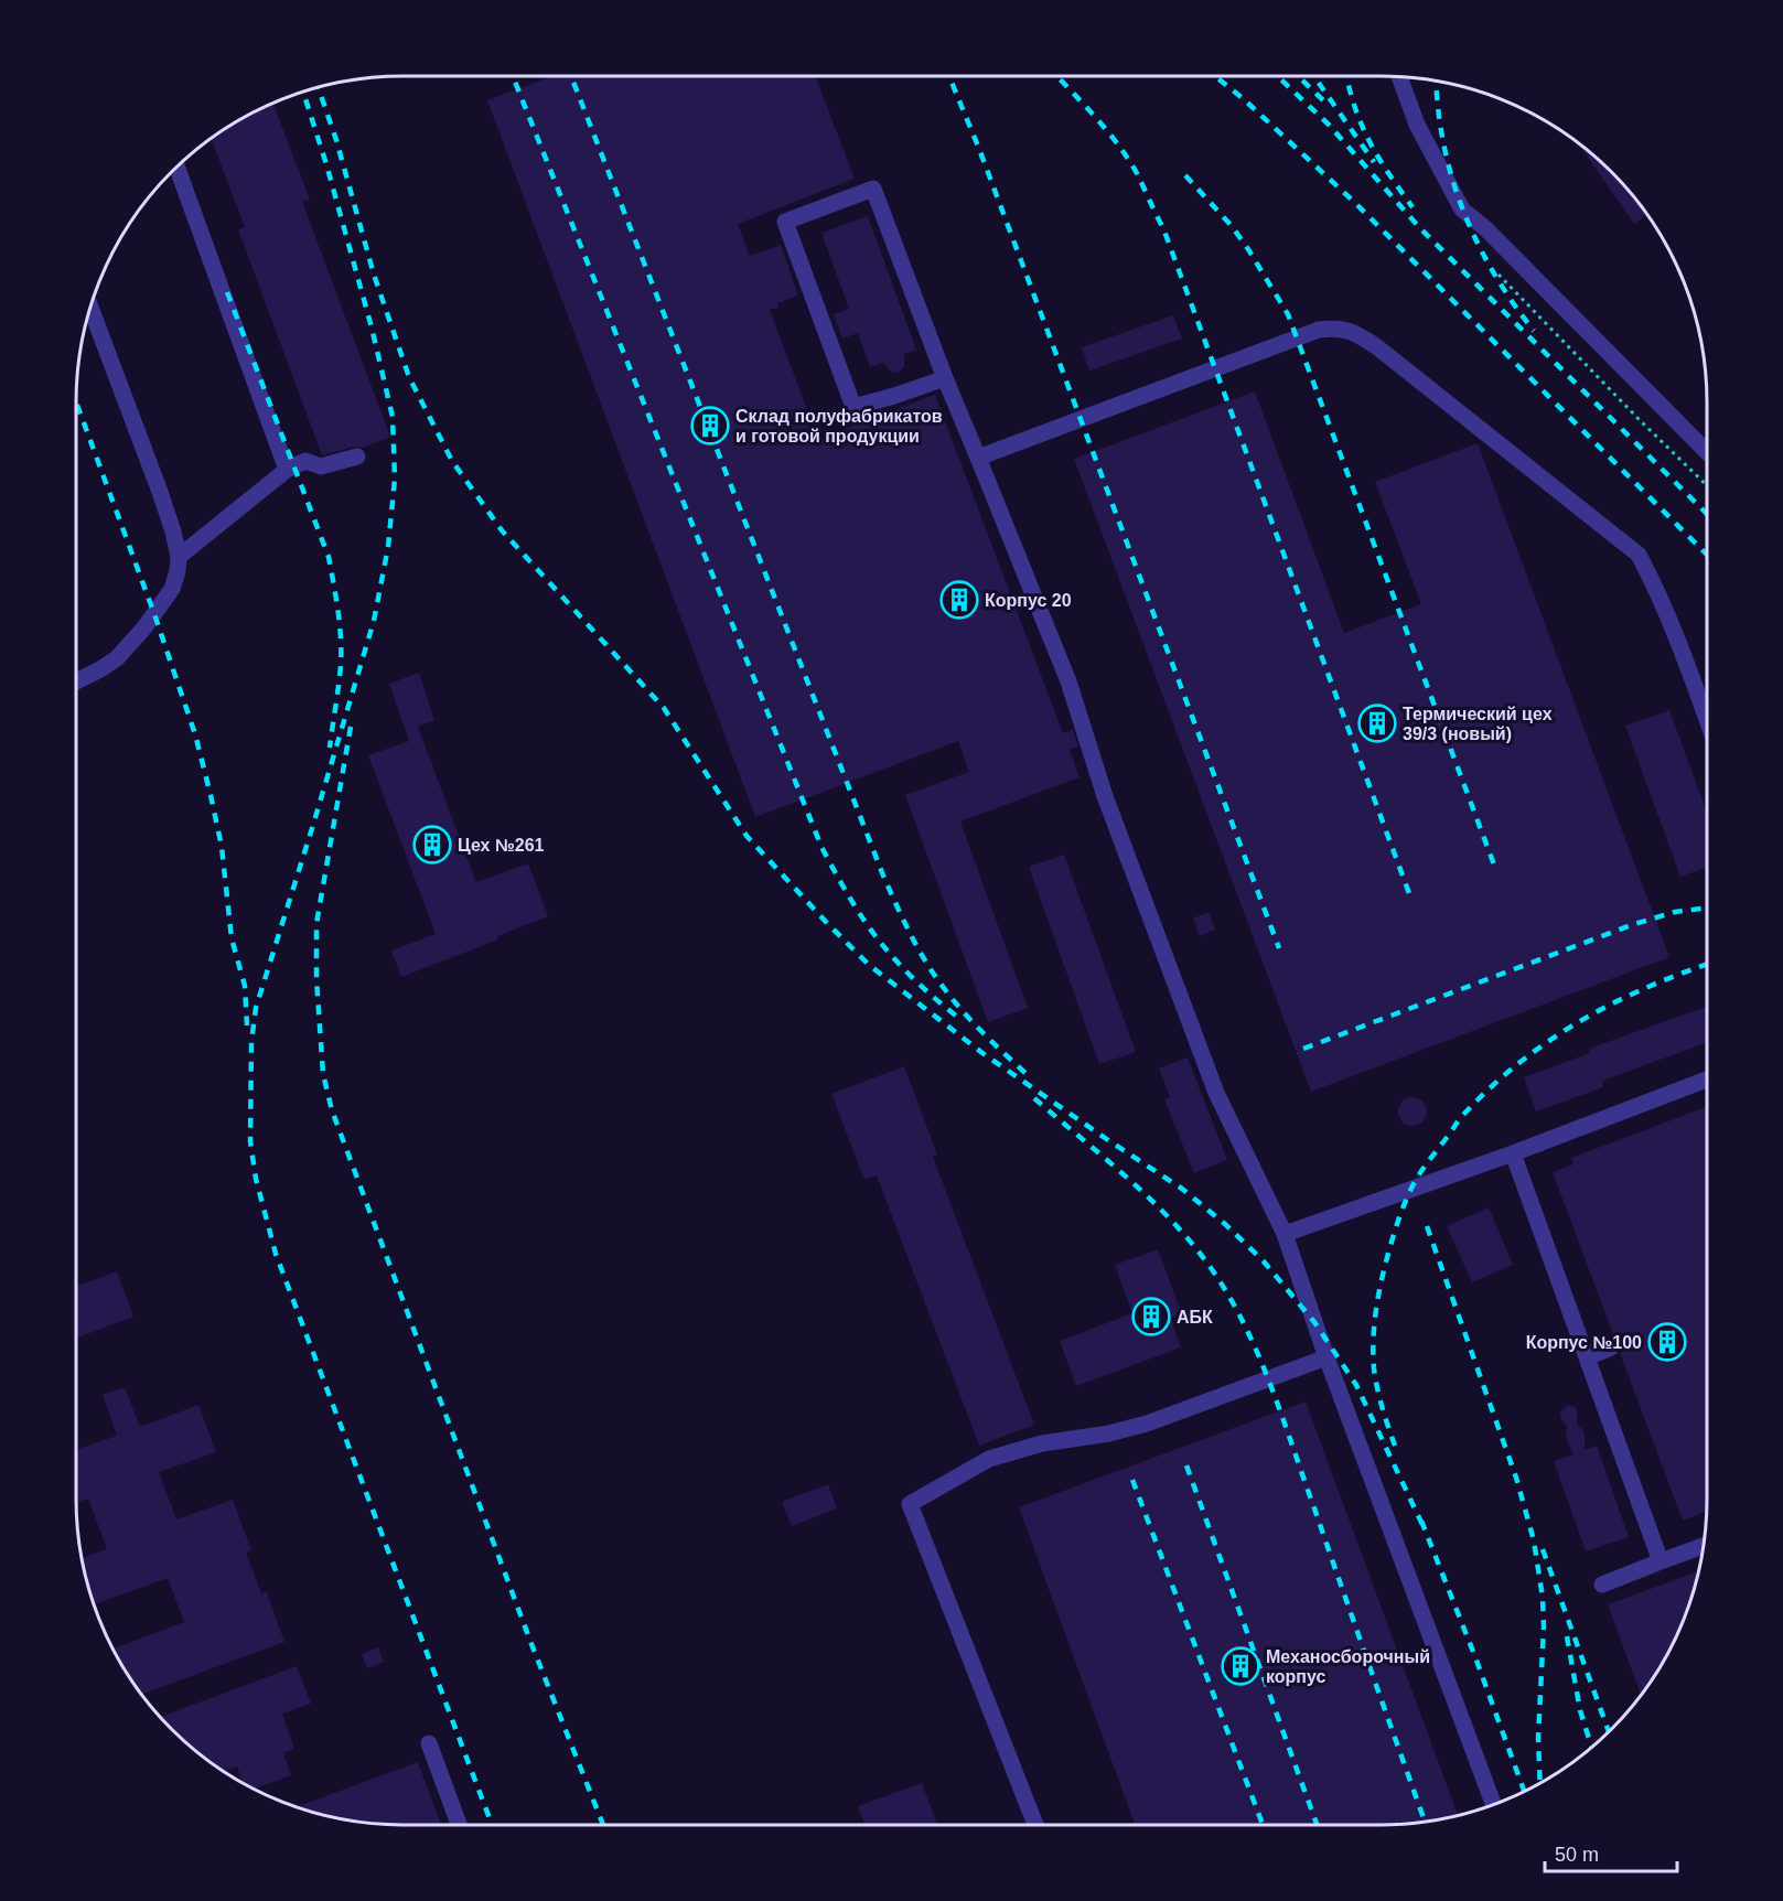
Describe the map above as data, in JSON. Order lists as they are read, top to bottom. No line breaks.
{"places":{"building":["Склад полуфабрикатов и готовой продукции","Корпус 20","Термический цех 39/3 (новый)","Цех №261","АБК","Корпус №100","Механосборочный корпус"]},"scale_bar":"50 m"}
